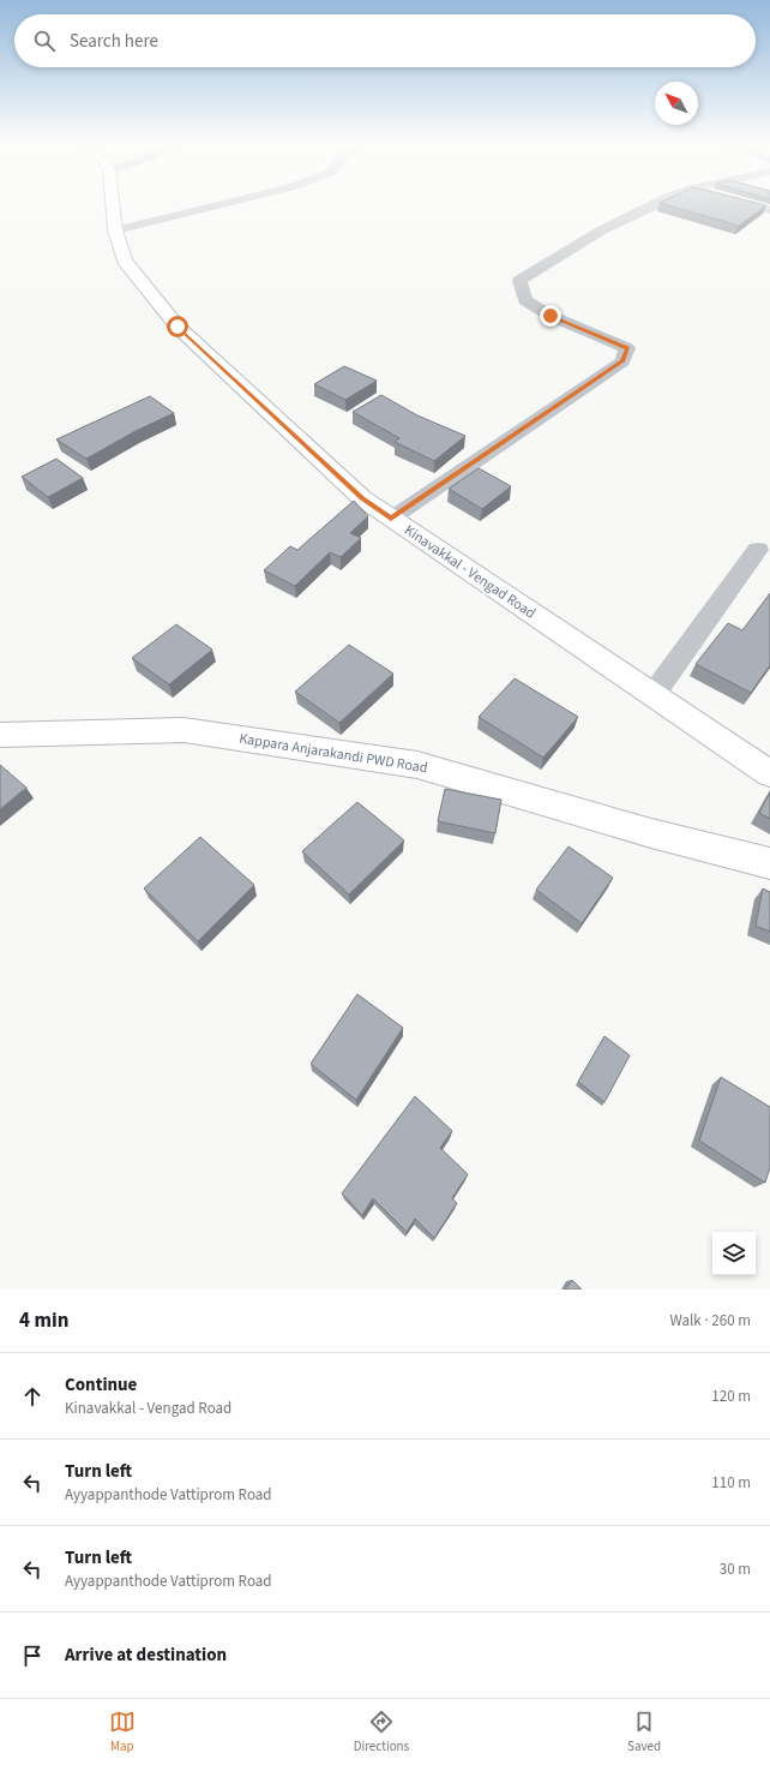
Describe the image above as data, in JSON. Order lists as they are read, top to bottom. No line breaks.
{"streets":{"main road":["Kinavakkal - Vengad Road","Kappara Anjarakandi PWD Road"]},"north":"top left","page":{"search":"Search here","heading":["4 min","Walk · 260 m"],"list":[["Continue","Kinavakkal - Vengad Road","120 m"],["Turn left","Ayyappanthode Vattiprom Road","110 m"],["Turn left","Ayyappanthode Vattiprom Road","30 m"],"Arrive at destination"],"nav":["Map","Directions","Saved"]}}
